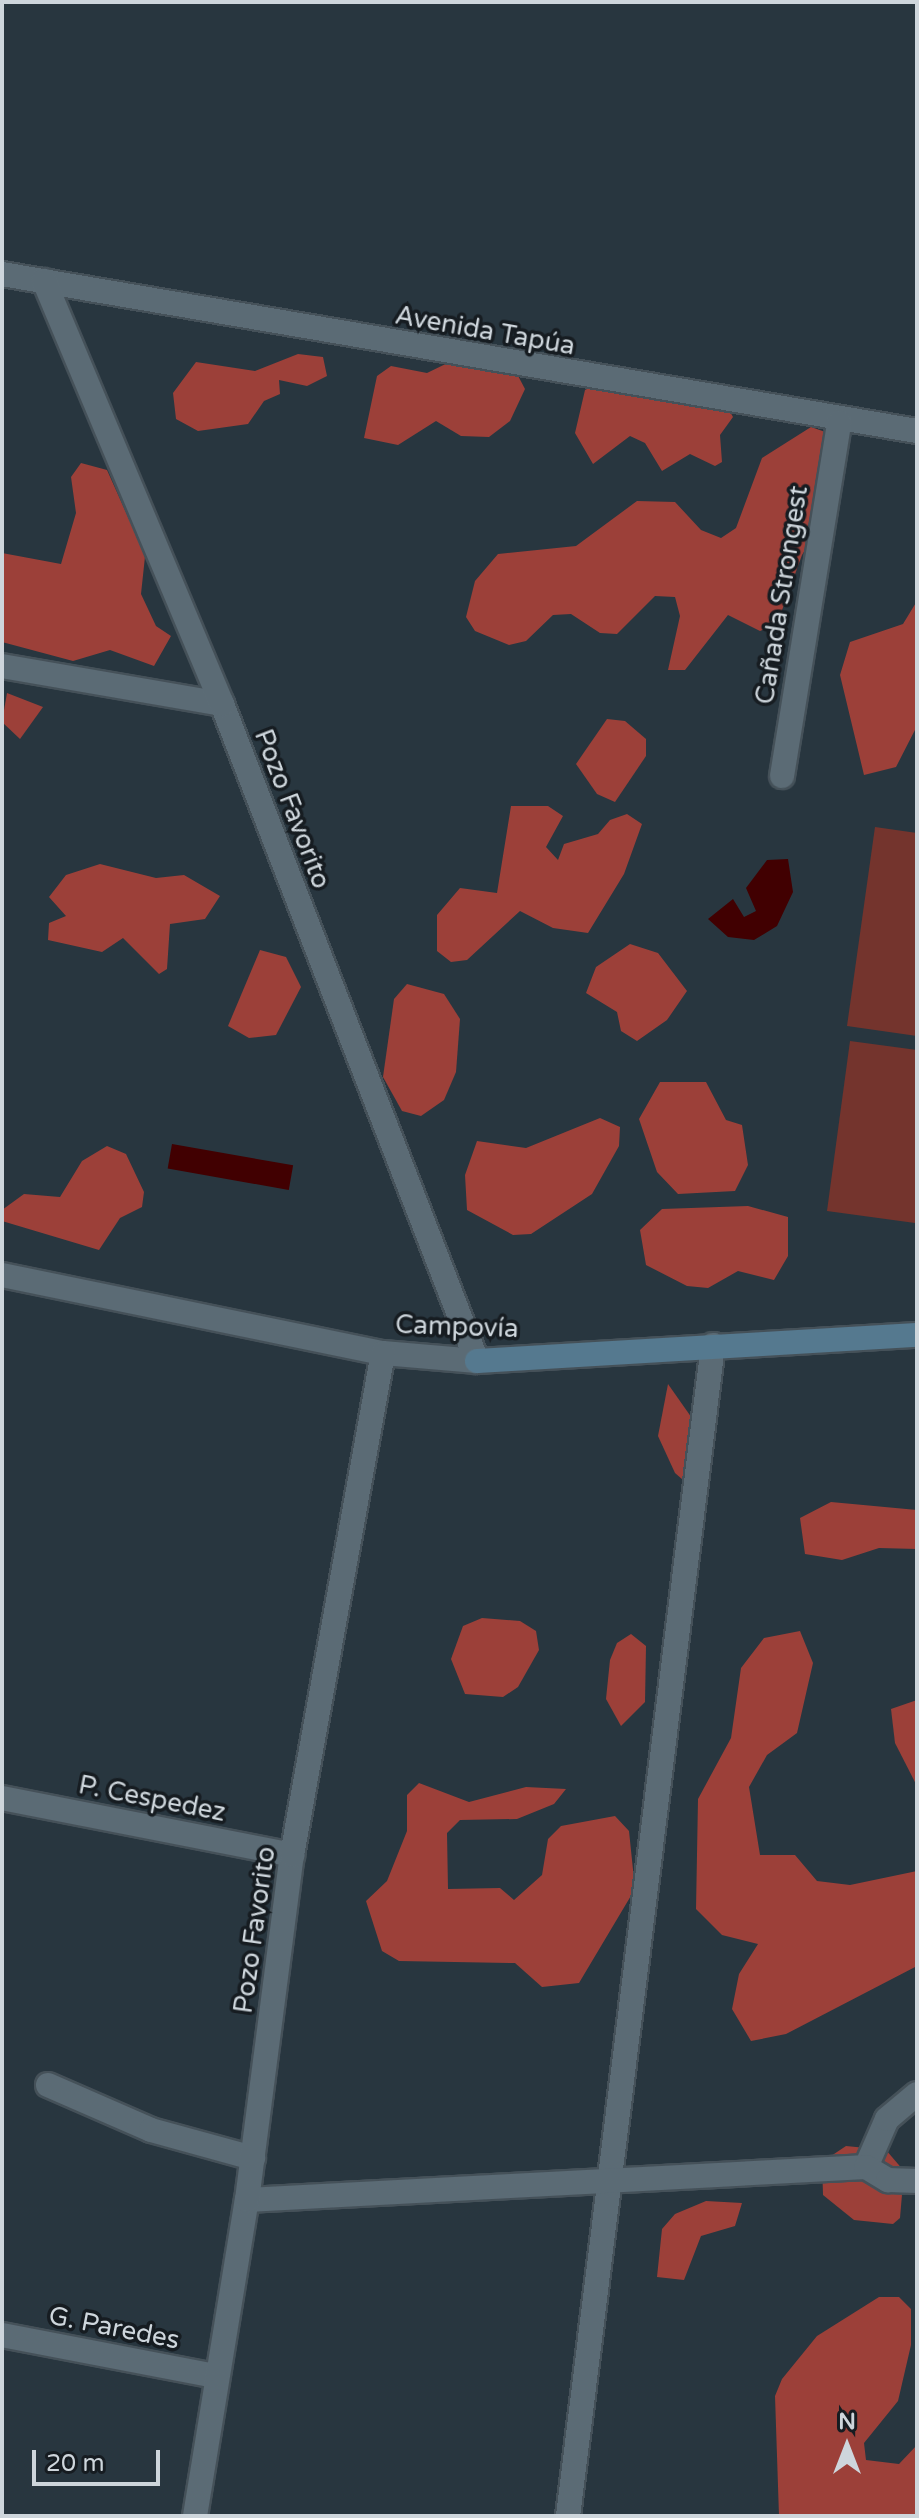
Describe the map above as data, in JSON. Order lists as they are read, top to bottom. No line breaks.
{"streets":{"street":["Avenida Tapúa","Cañada Strongest","Pozo Favorito","Campovía","P. Cespedez","G. Paredes"]},"crossings":[["Avenida Tapúa","Cañada Strongest"],["Avenida Tapúa","Pozo Favorito"],["Pozo Favorito","Campovía"],["Pozo Favorito","P. Cespedez"],["Pozo Favorito","G. Paredes"]],"scale_bar":"20 m","north":"top"}
